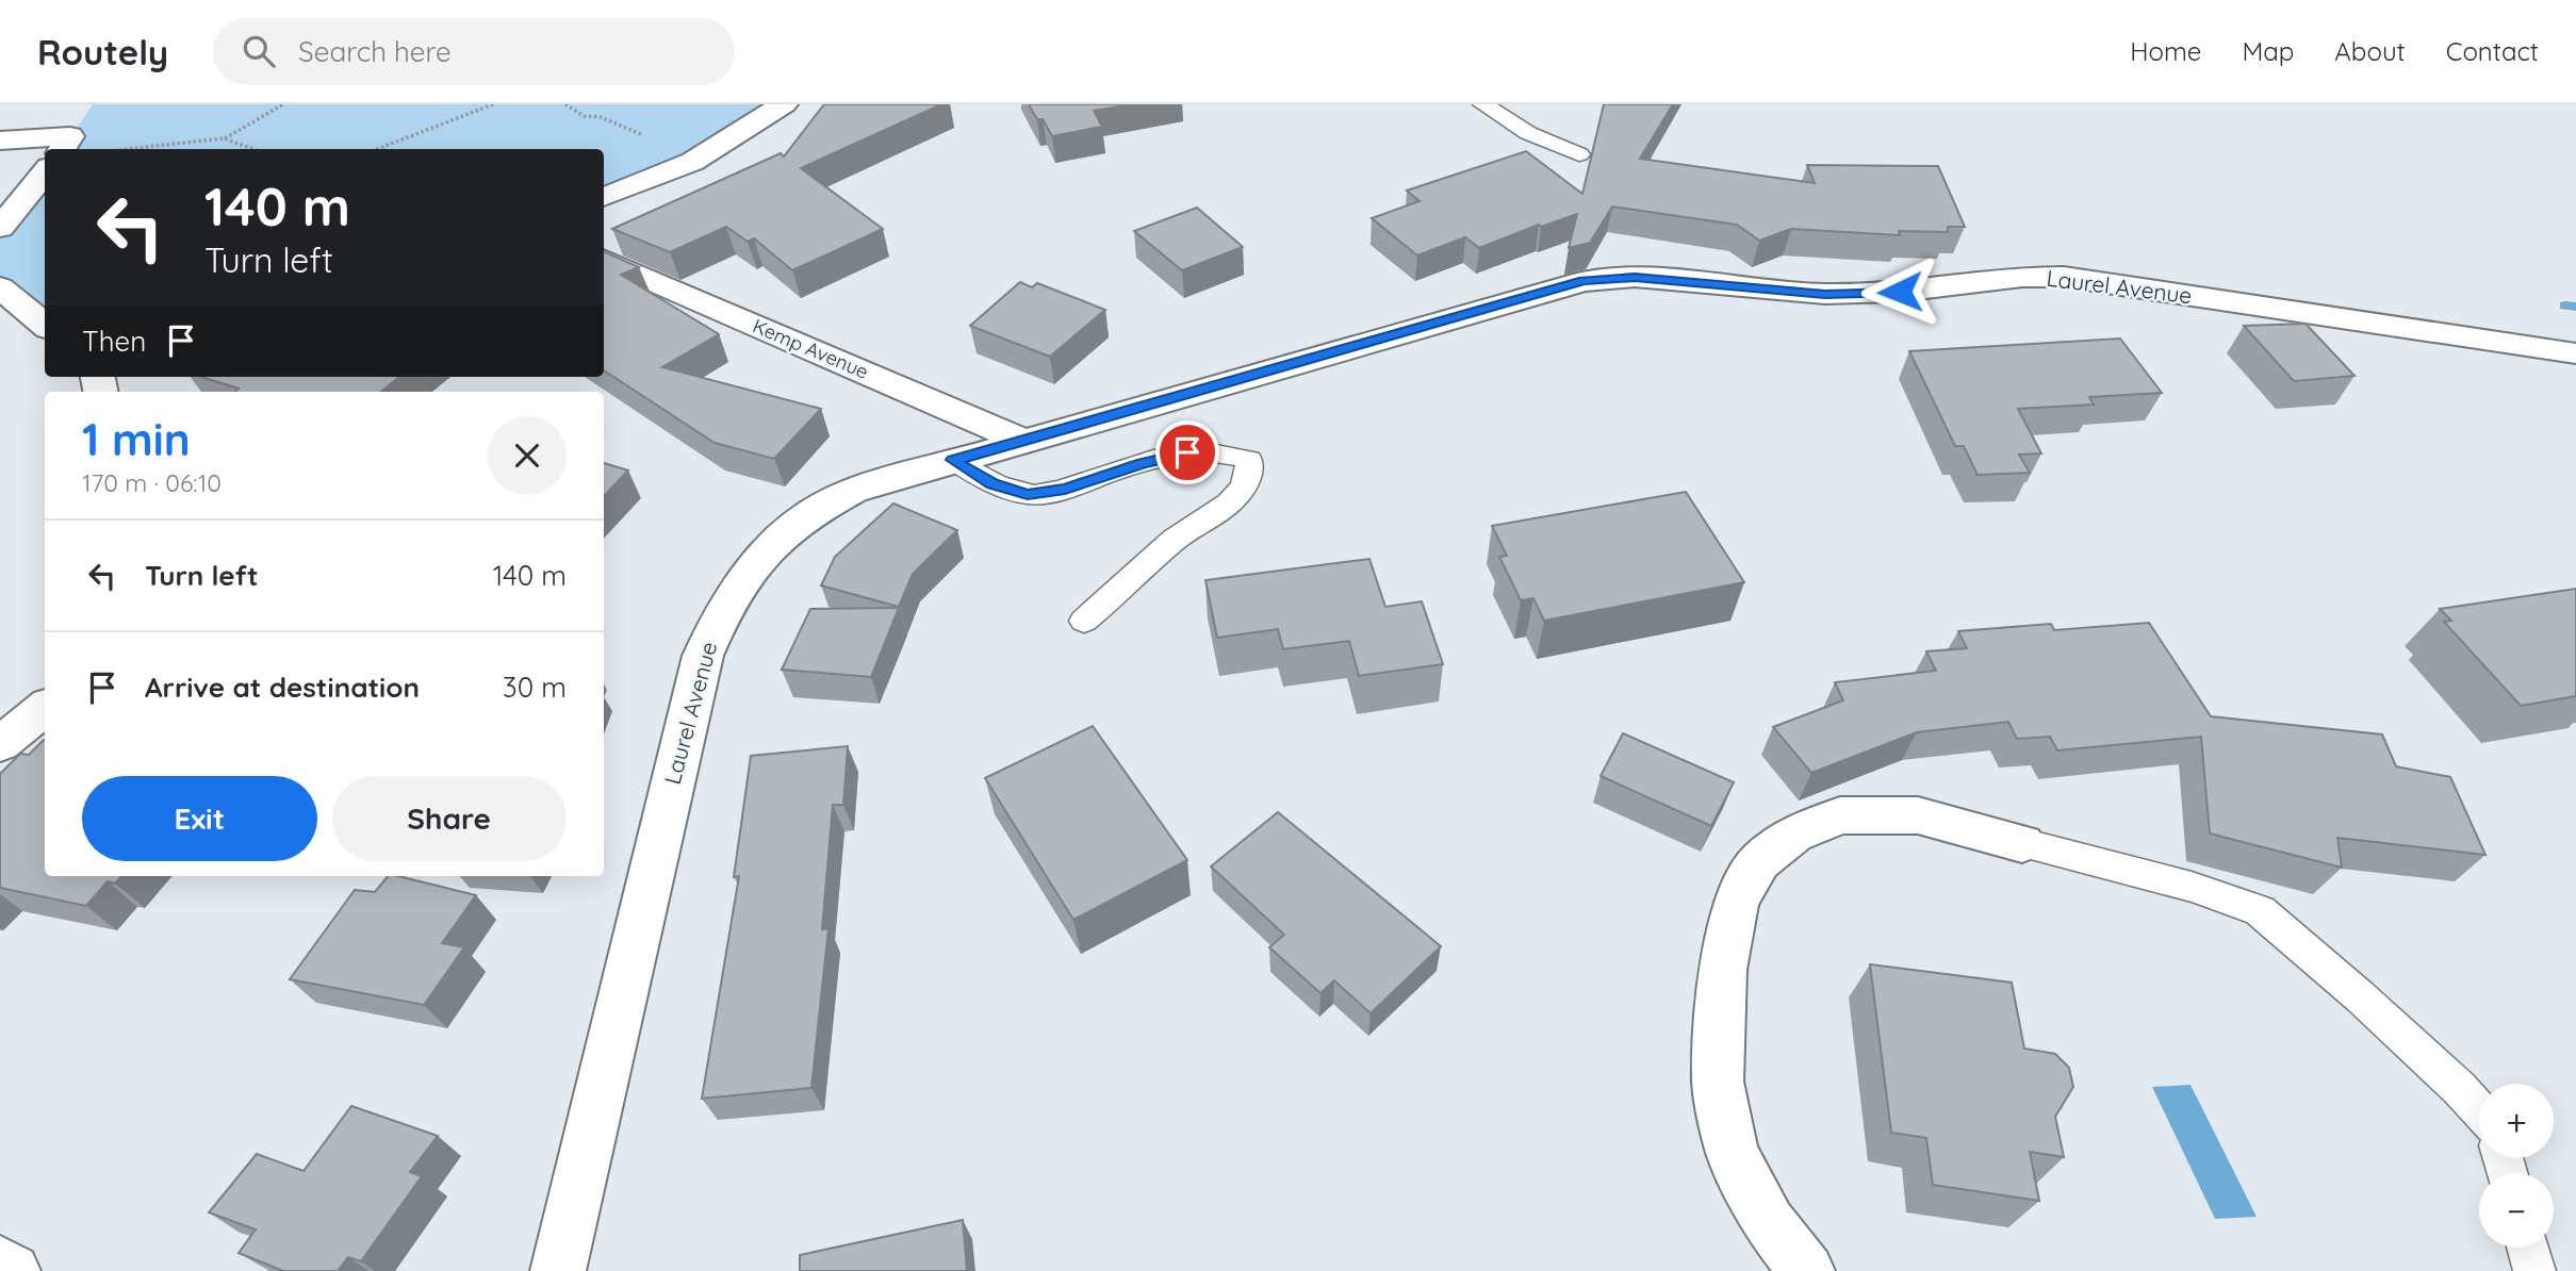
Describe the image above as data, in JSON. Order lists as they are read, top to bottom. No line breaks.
{"streets":{"street":["Laurel Avenue","Kemp Avenue"]},"crossings":[["Laurel Avenue","Kemp Avenue"]],"page":{"header":"Routely","search":"Search here","nav":["Home","Map","About","Contact"],"turn":["140 m","Turn left"],"then":"Then","heading":["1 min","170 m · 06:10"],"list":[{"name":"Turn left","value":"140 m"},{"name":"Arrive at destination","value":"30 m"}],"buttons":["Exit","Share"],"map_buttons":["+","−"]}}
